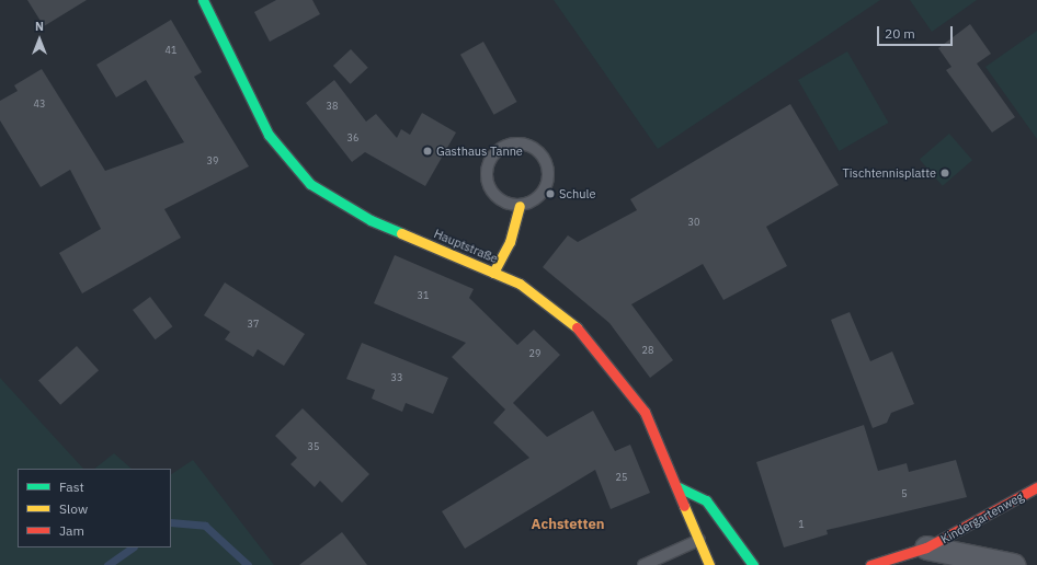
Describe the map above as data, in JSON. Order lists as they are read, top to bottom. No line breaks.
{"streets":{"street":["Hauptstraße","Kindergartenweg"]},"districts":["Achstetten"],"places":["Gasthaus Tanne","Tischtennisplatte","Schule"],"house_numbers":["41","43","38","36","39","30","31","37","28","29","33","35","25","5","1"],"legend":["Fast","Slow","Jam"],"scale_bar":"20 m","north":"top"}
